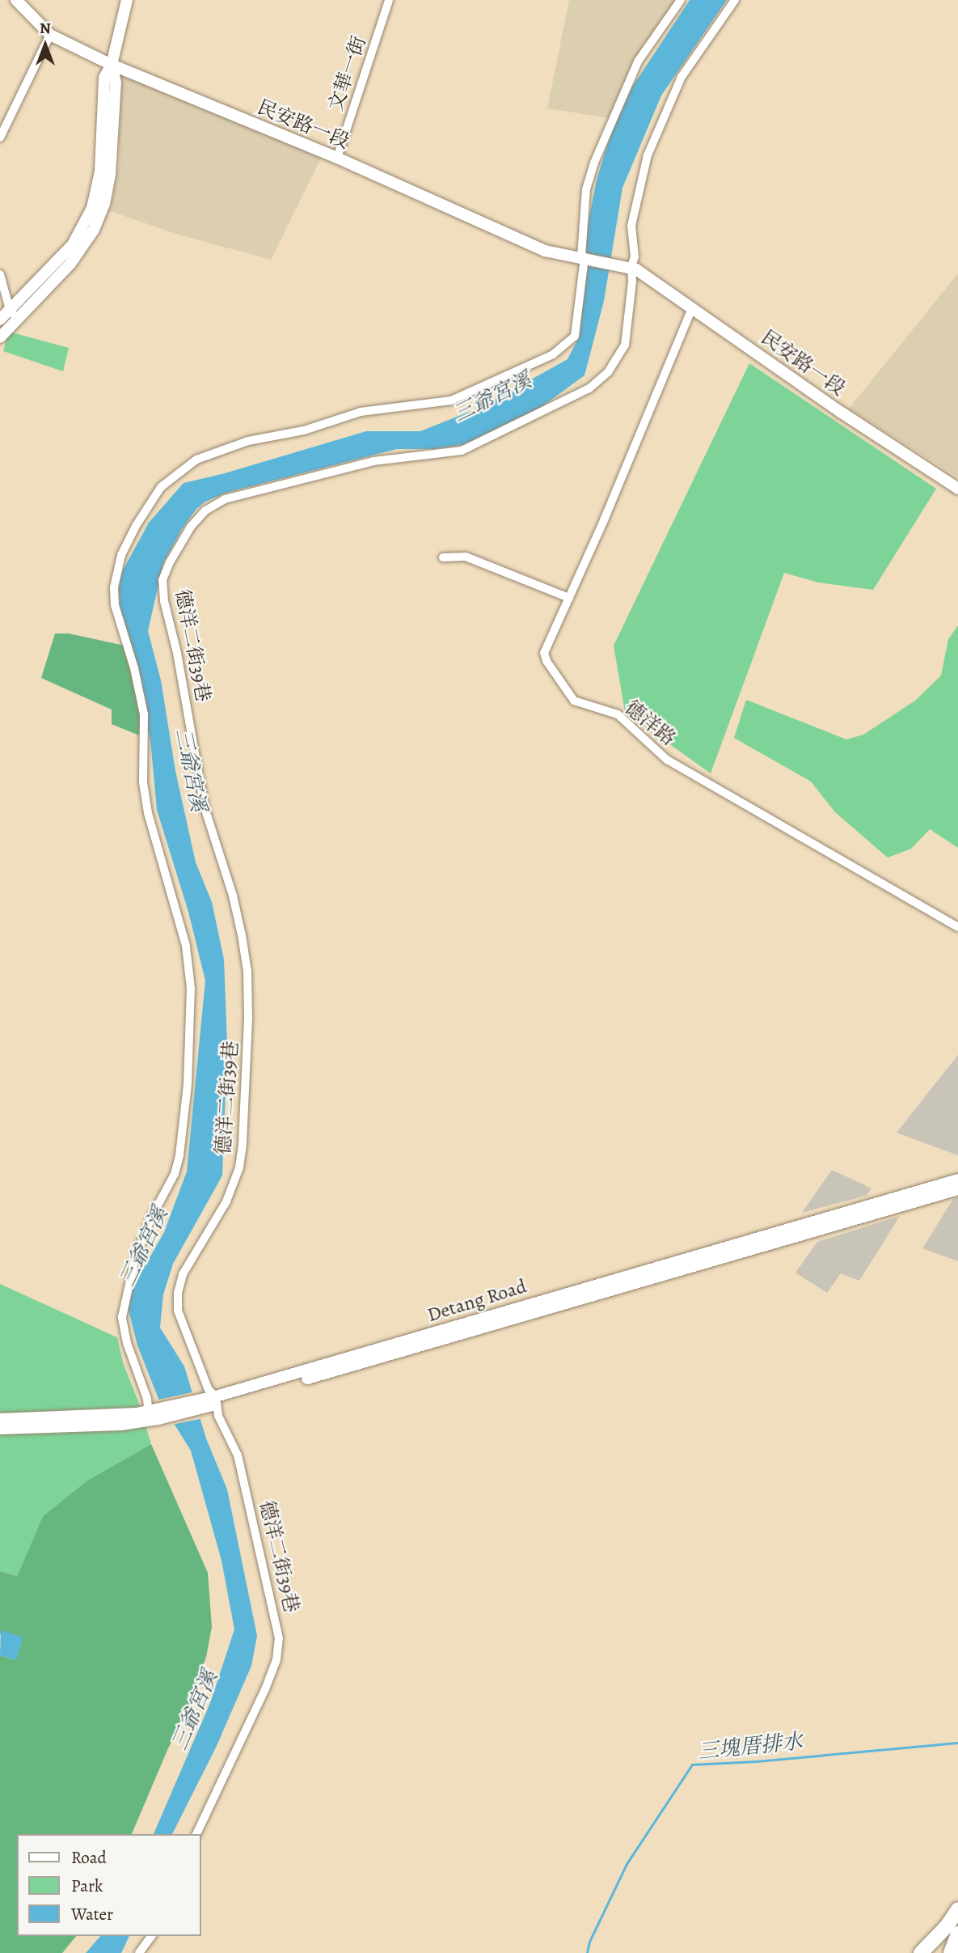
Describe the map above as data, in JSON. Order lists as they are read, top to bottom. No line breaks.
{"streets":{"street":["文華一街","民安路一段","德洋二街39巷","德洋路","Detang Road"]},"crossings":[["文華一街","民安路一段"],["民安路一段","德洋二街39巷"],["民安路一段","德洋路"],["德洋二街39巷","Detang Road"]],"water":["三爺宮溪","三塊厝排水"],"legend":["Road","Park","Water"],"north":"top"}
